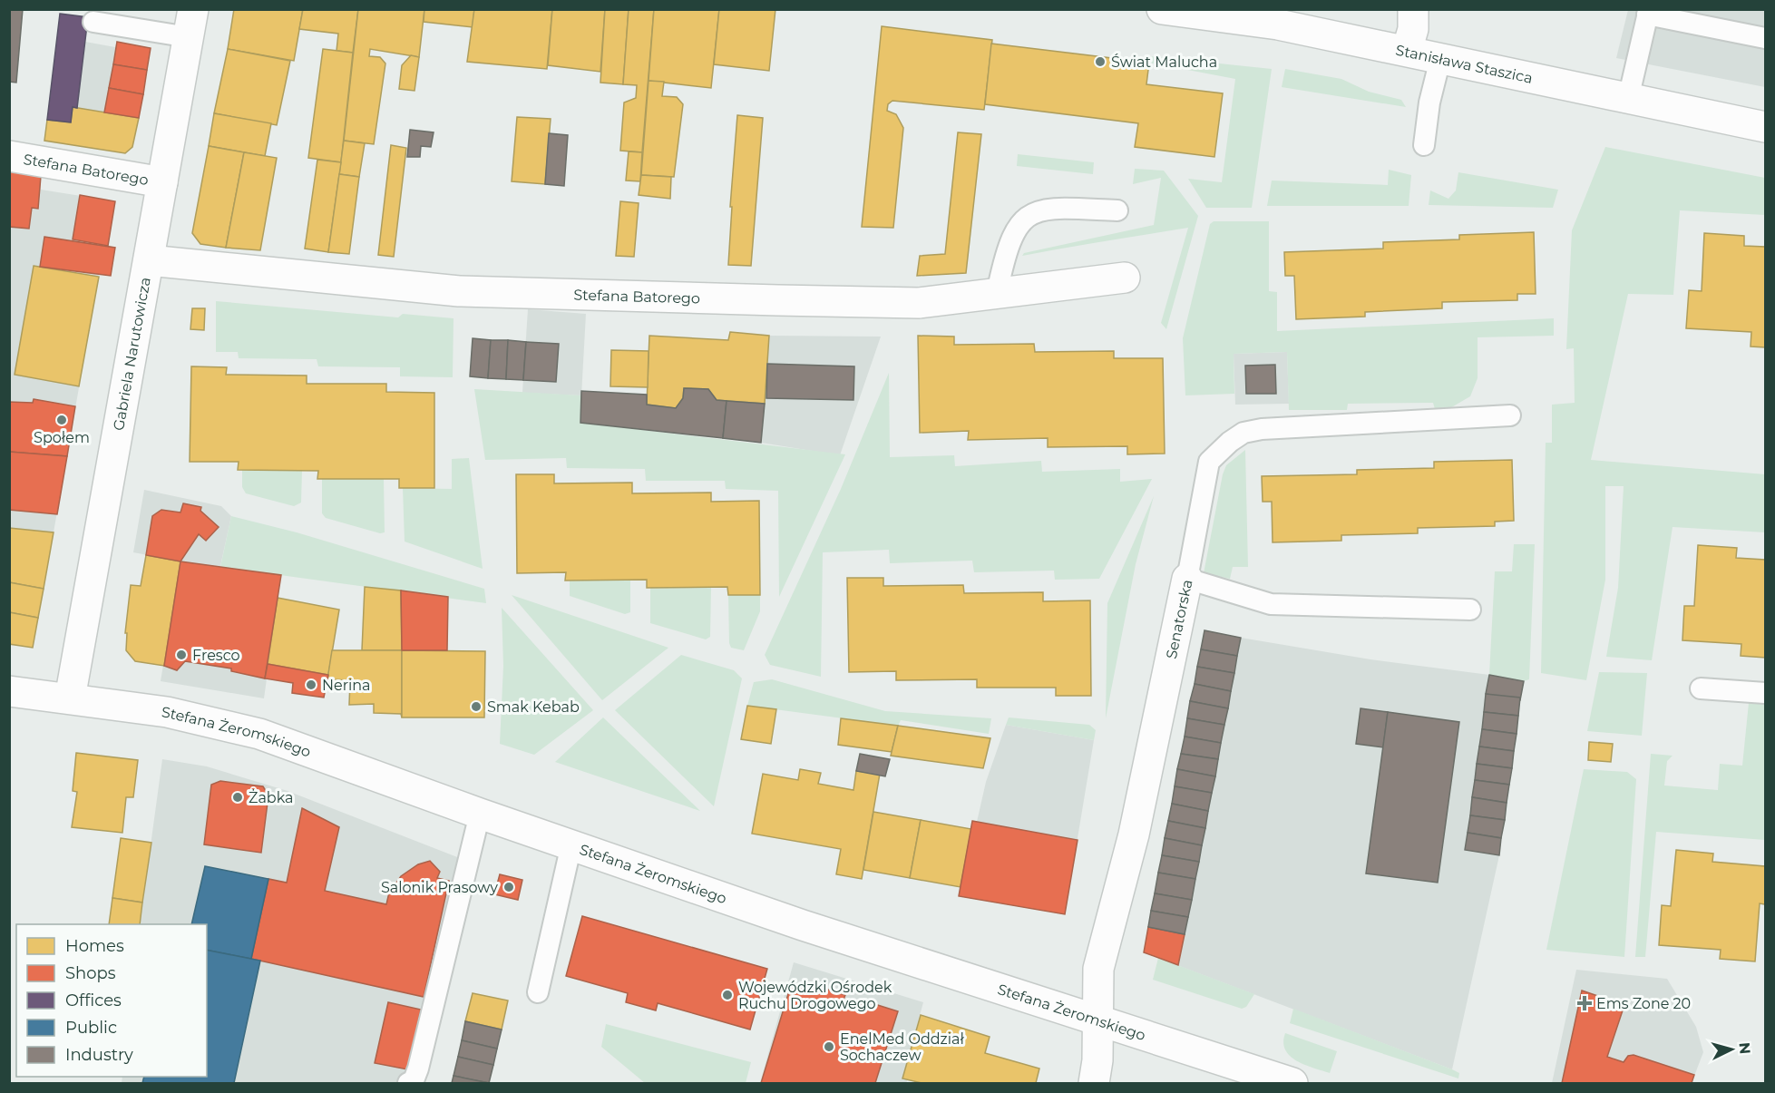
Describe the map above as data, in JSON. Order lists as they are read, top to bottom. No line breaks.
{"streets":{"street":["Stanisława Staszica","Stefana Batorego","Gabriela Narutowicza","Senatorska","Stefana Żeromskiego"]},"crossings":[["Stefana Batorego","Gabriela Narutowicza"],["Gabriela Narutowicza","Stefana Żeromskiego"],["Senatorska","Stefana Żeromskiego"]],"places":{"other":["Świat Malucha","Społem","Fresco","Nerina","Smak Kebab","Żabka","Salonik Prasowy","Wojewódzki Ośrodek Ruchu Drogowego","EnelMed Oddział Sochaczew"],"health":["Ems Zone 20"]},"legend":["Homes","Shops","Offices","Public","Industry"],"north":"right"}
